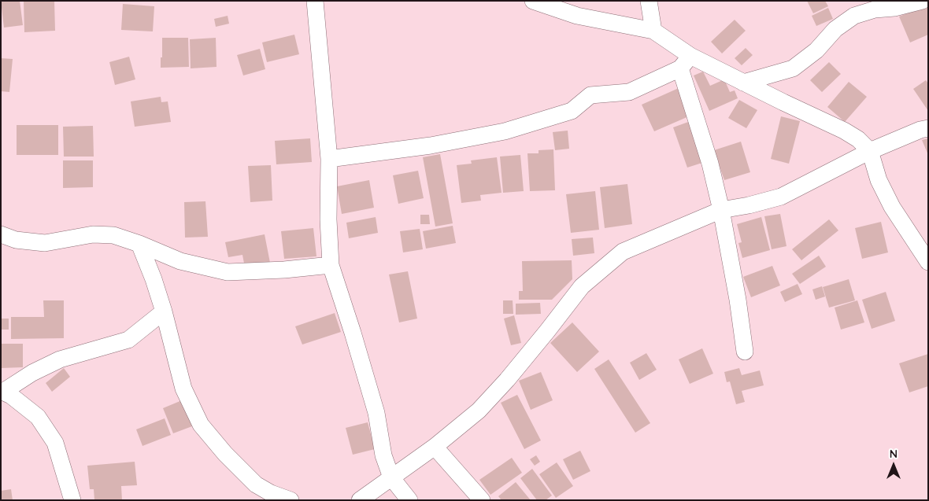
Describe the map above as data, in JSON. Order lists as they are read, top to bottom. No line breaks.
{"north":"top"}
